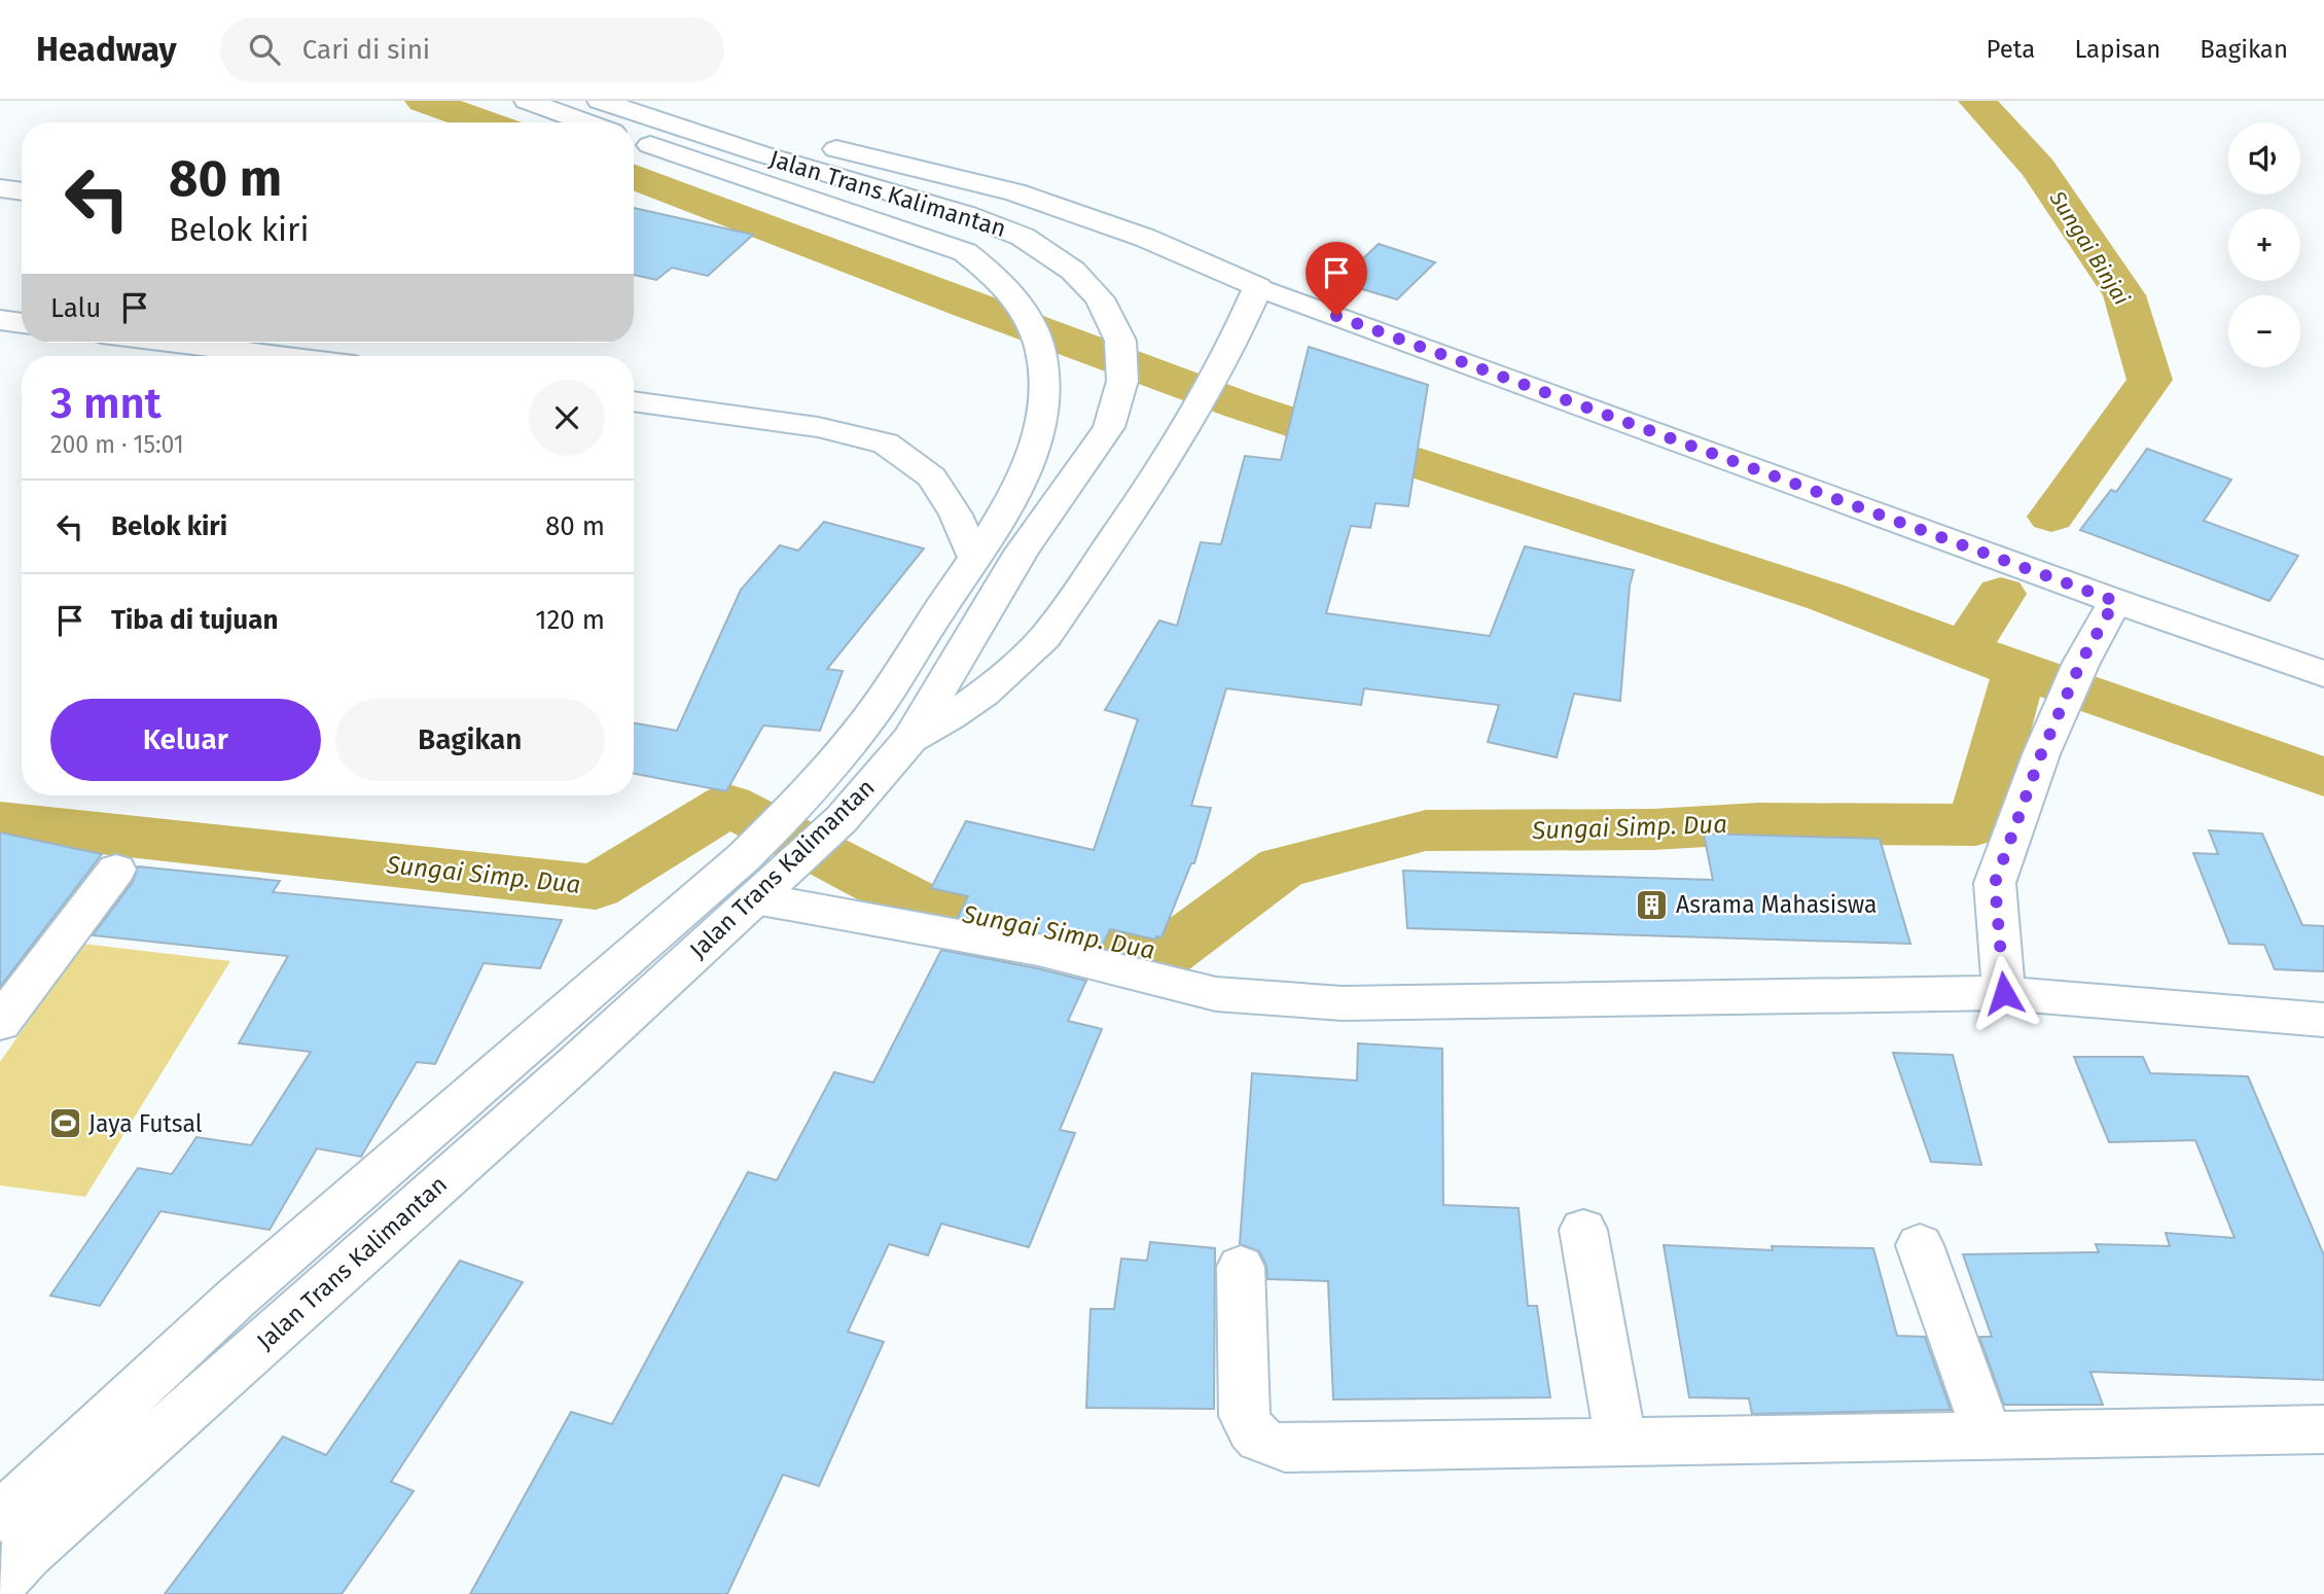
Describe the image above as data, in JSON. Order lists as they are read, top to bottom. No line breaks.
{"streets":{"main road":["Jalan Trans Kalimantan"]},"water":["Sungai Binjai","Sungai Simp. Dua"],"places":{"building":["Asrama Mahasiswa"],"sports":["Jaya Futsal"]},"page":{"header":"Headway","search":"Cari di sini","nav":["Peta","Lapisan","Bagikan"],"map_buttons":["+","−"],"turn":["80 m","Belok kiri"],"then":"Lalu","heading":["3 mnt","200 m · 15:01"],"list":[{"name":"Belok kiri","value":"80 m"},{"name":"Tiba di tujuan","value":"120 m"}],"buttons":["Keluar","Bagikan"]}}
